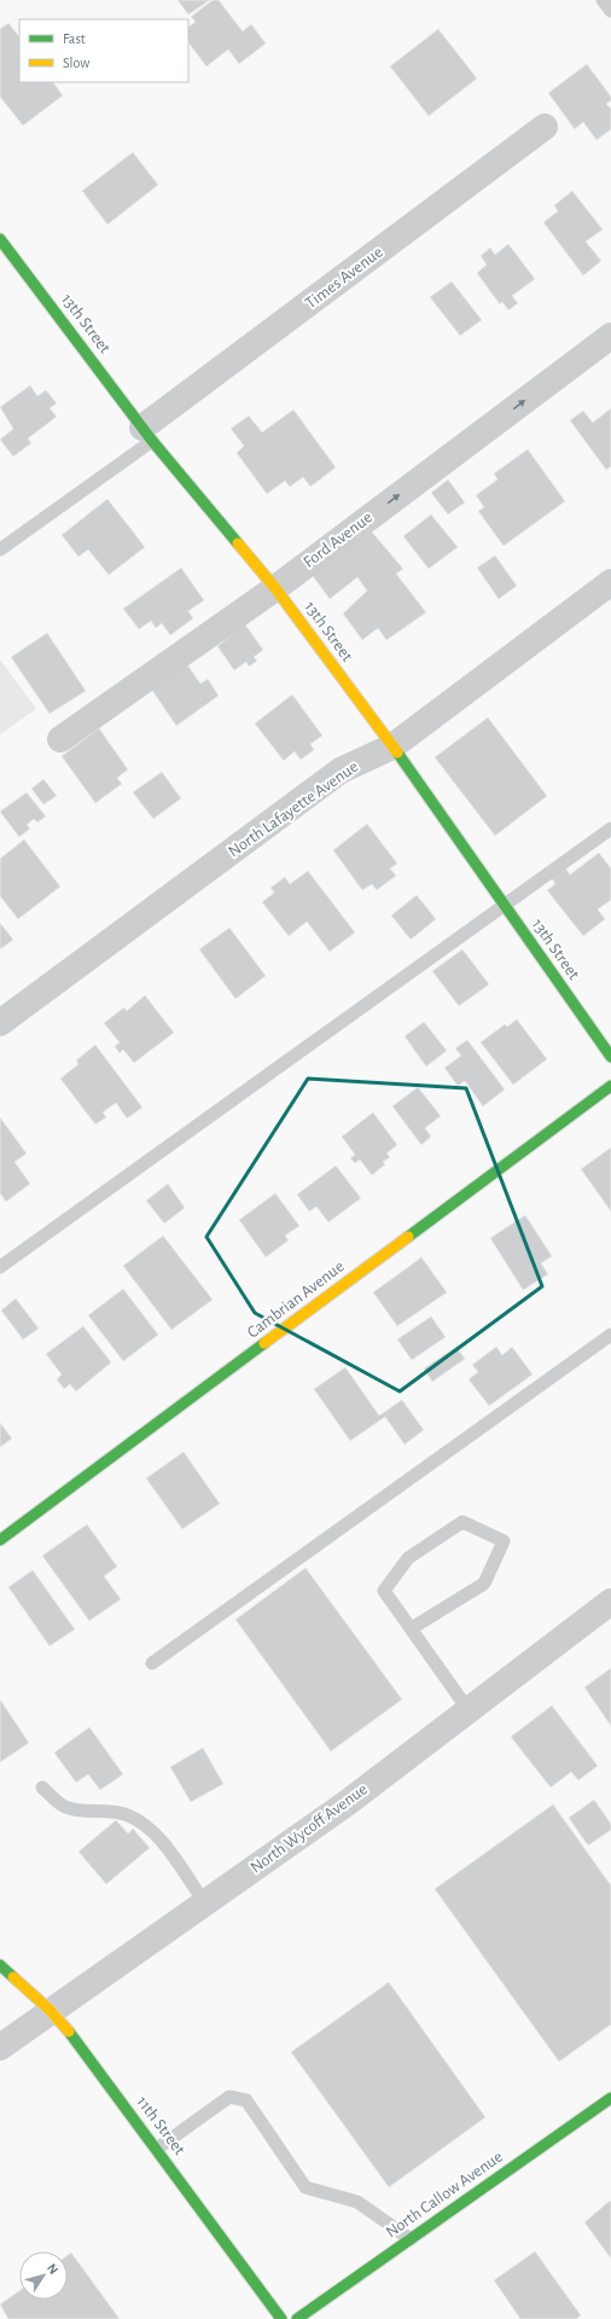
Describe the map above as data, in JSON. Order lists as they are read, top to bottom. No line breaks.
{"streets":{"street":["Times Avenue","13th Street","Ford Avenue","North Lafayette Avenue","Cambrian Avenue","North Wycoff Avenue","11th Street","North Callow Avenue"]},"crossings":[["Times Avenue","13th Street"],["13th Street","Ford Avenue"],["13th Street","North Lafayette Avenue"]],"one_way":["Ford Avenue"],"legend":["Fast","Slow"],"north":"top right"}
